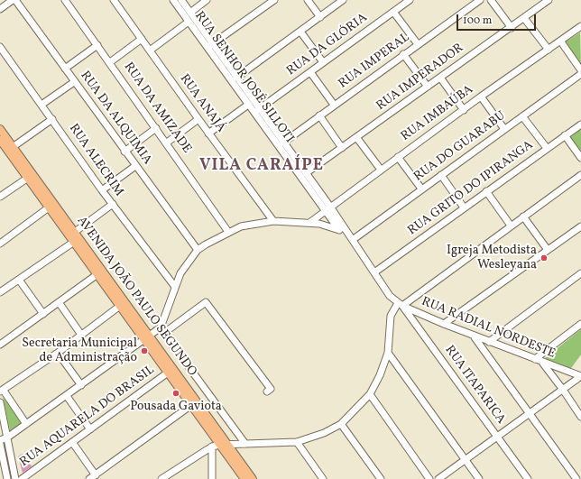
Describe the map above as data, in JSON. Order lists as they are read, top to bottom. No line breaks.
{"streets":{"main road":["AVENIDA JOÃO PAULO SEGUNDO"],"street":["RUA DA GLÓRIA","RUA IMPERAL","RUA SENHOR JOSÉ SILLOTI","RUA IMPERADOR","RUA ANAJÁ","RUA DA AMIZADE","RUA IMBAÚBA","RUA DA ALQUIMIA","RUA DO GUARABU","RUA ALECRIM","RUA GRITO DO IPIRANGA","RUA RADIAL NORDESTE","RUA ITAPARICA","RUA AQUARELA DO BRASIL"]},"crossings":[["RUA DA GLÓRIA","RUA SENHOR JOSÉ SILLOTI"],["RUA IMPERAL","RUA SENHOR JOSÉ SILLOTI"],["RUA SENHOR JOSÉ SILLOTI","RUA IMPERADOR"],["RUA SENHOR JOSÉ SILLOTI","RUA IMBAÚBA"],["RUA SENHOR JOSÉ SILLOTI","RUA DO GUARABU"],["RUA SENHOR JOSÉ SILLOTI","RUA GRITO DO IPIRANGA"],["RUA SENHOR JOSÉ SILLOTI","RUA RADIAL NORDESTE"],["AVENIDA JOÃO PAULO SEGUNDO","RUA AQUARELA DO BRASIL"],["RUA RADIAL NORDESTE","RUA ITAPARICA"]],"districts":["VILA CARAÍPE"],"places":["Igreja Metodista Wesleyana","Secretaria Municipal de Administração","Pousada Gaviota"],"scale_bar":"100 m"}
